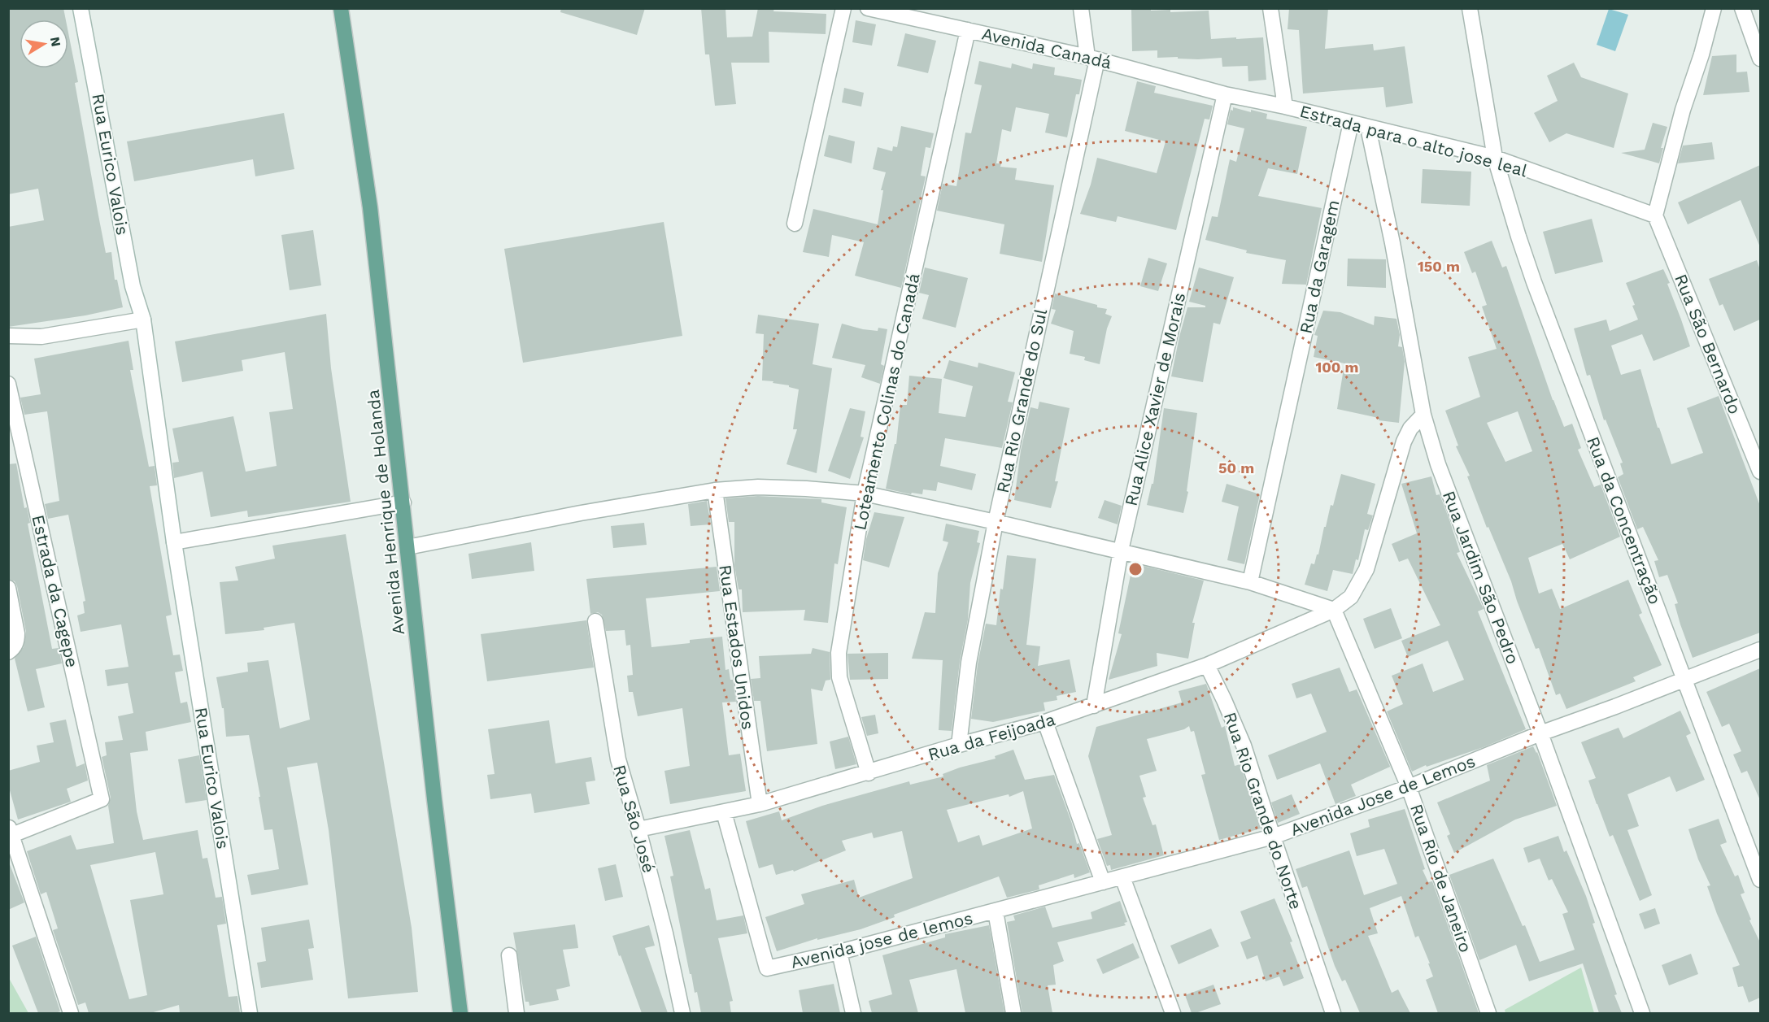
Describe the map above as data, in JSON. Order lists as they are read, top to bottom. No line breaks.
{"streets":{"main road":["Avenida Henrique de Holanda"],"street":["Avenida Canadá","Estrada para o alto jose leal","Rua Eurico Valois","Rua da Garagem","Rua São Bernardo","Rua Alice Xavier de Morais","Rua Rio Grande do Sul","Loteamento Colinas do Canadá","Rua da Concentração","Rua Jardim São Pedro","Estrada da Cagepe","Rua Estados Unidos","Rua da Feijoada","Avenida Jose de Lemos","Rua Rio Grande do Norte","Rua São José","Rua Rio de Janeiro","Avenida jose de lemos"]},"crossings":[["Avenida Canadá","Estrada para o alto jose leal"],["Avenida Canadá","Rua Alice Xavier de Morais"],["Avenida Canadá","Rua Rio Grande do Sul"],["Avenida Canadá","Loteamento Colinas do Canadá"],["Estrada para o alto jose leal","Rua da Garagem"],["Estrada para o alto jose leal","Rua São Bernardo"],["Estrada para o alto jose leal","Rua Alice Xavier de Morais"],["Estrada para o alto jose leal","Rua da Concentração"],["Estrada para o alto jose leal","Rua Jardim São Pedro"],["Rua Alice Xavier de Morais","Rua da Feijoada"],["Rua Rio Grande do Sul","Rua da Feijoada"],["Loteamento Colinas do Canadá","Rua da Feijoada"],["Rua da Concentração","Avenida Jose de Lemos"],["Rua Jardim São Pedro","Rua da Feijoada"],["Rua Jardim São Pedro","Avenida Jose de Lemos"],["Rua Estados Unidos","Rua da Feijoada"],["Rua da Feijoada","Rua Rio Grande do Norte"],["Rua da Feijoada","Rua São José"],["Rua da Feijoada","Rua Rio de Janeiro"],["Rua da Feijoada","Avenida jose de lemos"],["Avenida Jose de Lemos","Rua Rio Grande do Norte"],["Avenida Jose de Lemos","Rua Rio de Janeiro"],["Avenida Jose de Lemos","Avenida jose de lemos"]],"north":"right","rings":["150 m","100 m","50 m"]}
